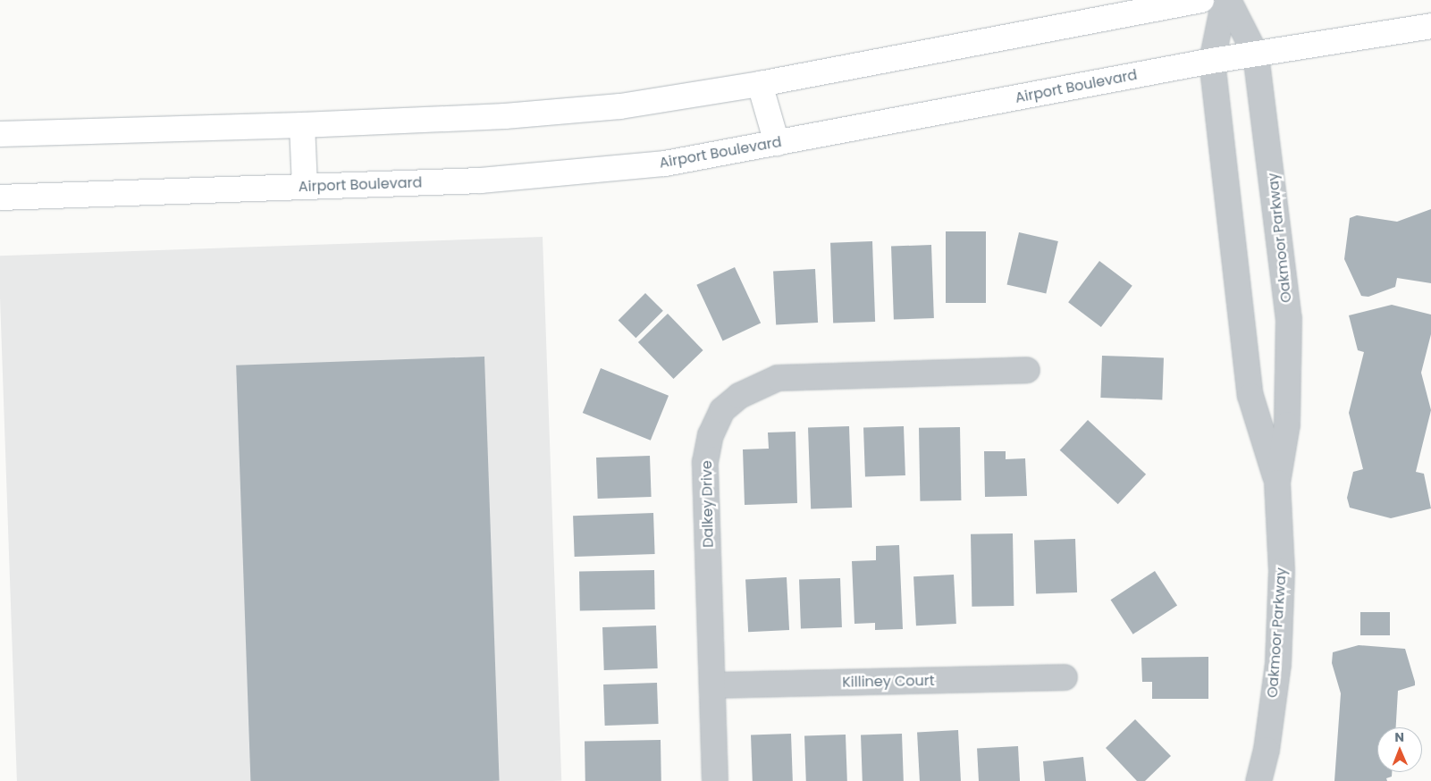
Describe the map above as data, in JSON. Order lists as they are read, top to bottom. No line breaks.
{"streets":{"main road":["Airport Boulevard"],"street":["Oakmoor Parkway","Dalkey Drive","Killiney Court"]},"crossings":[["Airport Boulevard","Oakmoor Parkway"],["Dalkey Drive","Killiney Court"]],"north":"top"}
